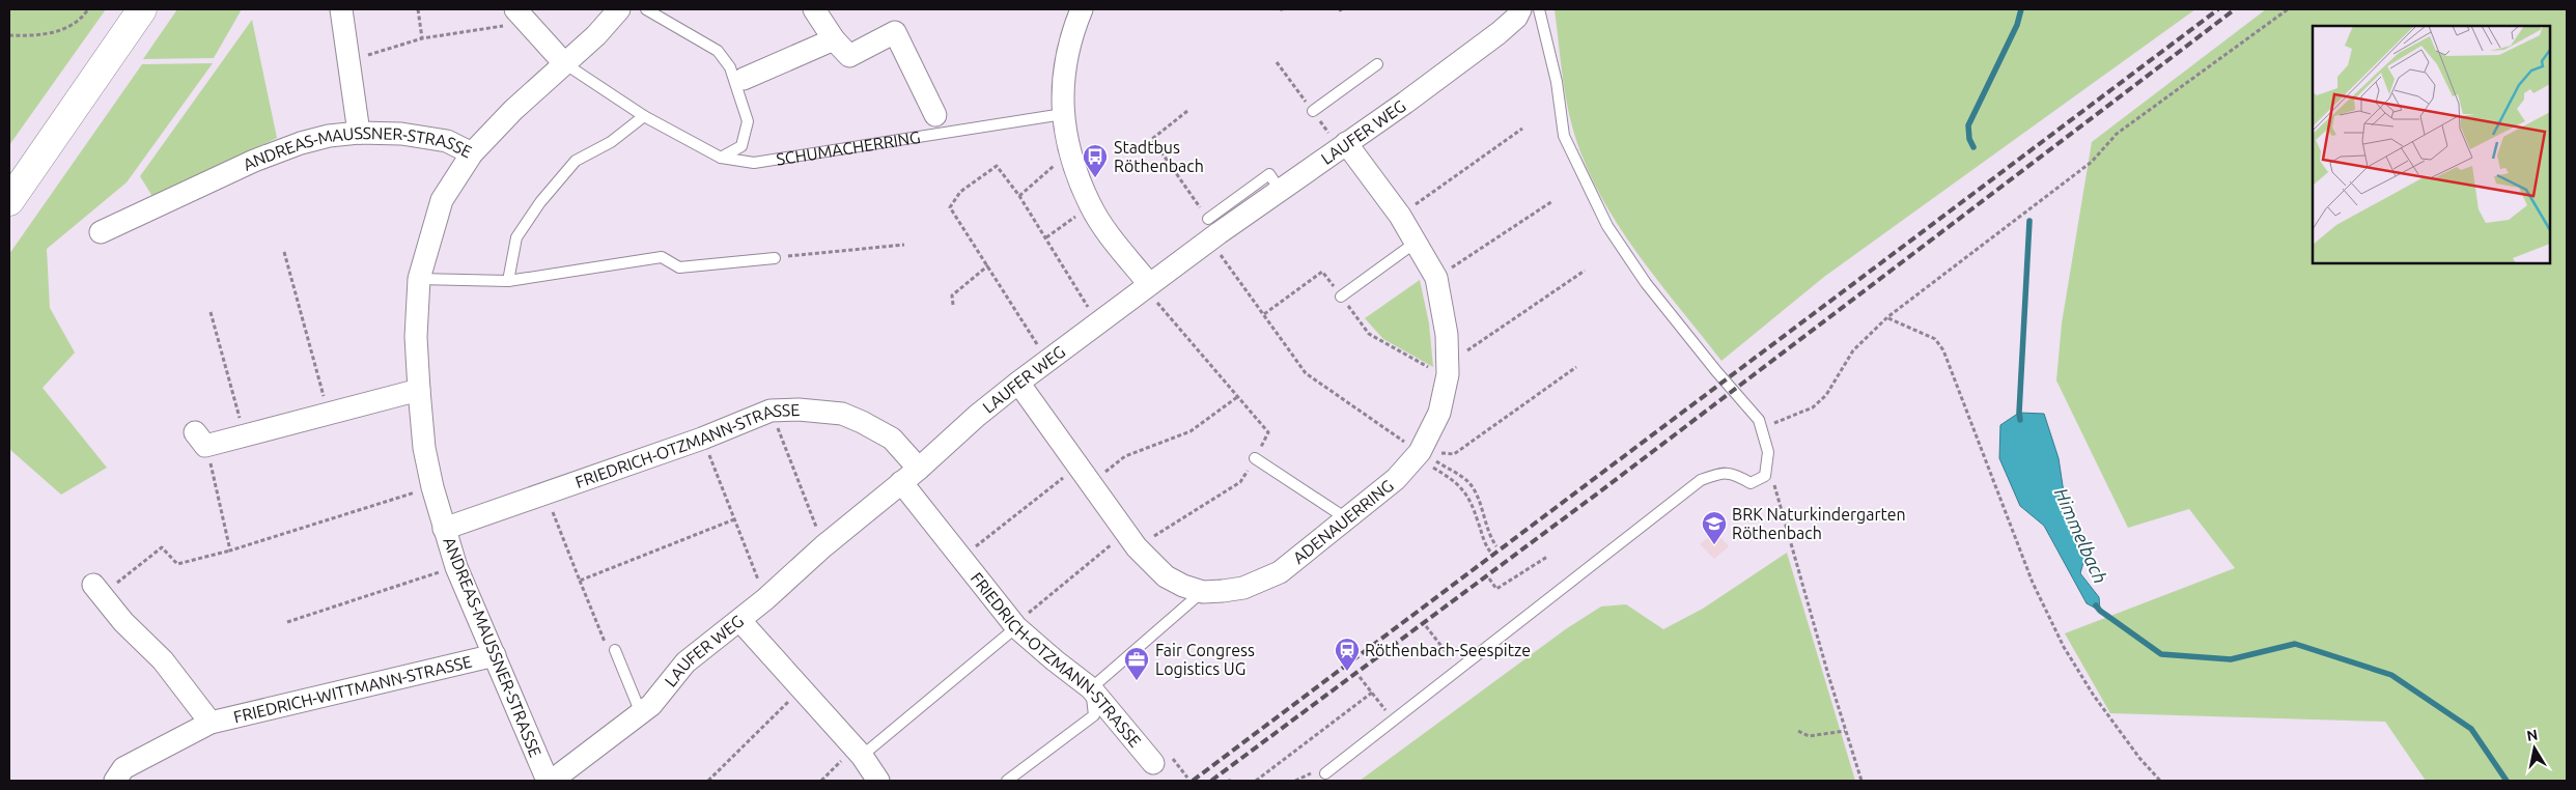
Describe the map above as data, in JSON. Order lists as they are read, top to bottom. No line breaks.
{"streets":{"street":["LAUFER WEG","SCHUMACHERRING","ANDREAS-MAUSSNER-STRASSE","FRIEDRICH-OTZMANN-STRASSE","ADENAUERRING","FRIEDRICH-WITTMANN-STRASSE"]},"crossings":[["LAUFER WEG","ANDREAS-MAUSSNER-STRASSE"],["LAUFER WEG","FRIEDRICH-OTZMANN-STRASSE"],["LAUFER WEG","ADENAUERRING"],["ANDREAS-MAUSSNER-STRASSE","FRIEDRICH-OTZMANN-STRASSE"],["ANDREAS-MAUSSNER-STRASSE","FRIEDRICH-WITTMANN-STRASSE"]],"water":["Himmelbach"],"places":{"bus stop":["Stadtbus Röthenbach"],"school or university":["BRK Naturkindergarten Röthenbach"],"station":["Röthenbach-Seespitze"],"office":["Fair Congress Logistics UG"]},"north":"top"}
